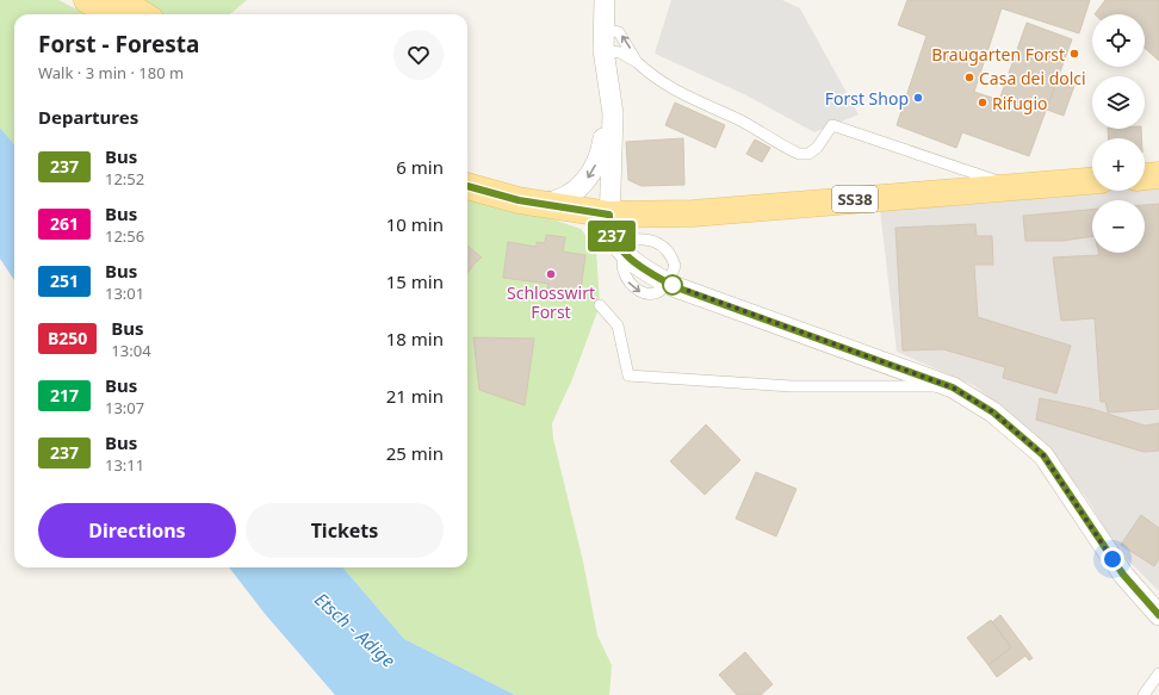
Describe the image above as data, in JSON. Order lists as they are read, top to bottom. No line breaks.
{"streets":{"main road":["SS38"]},"water":["Etsch - Adige"],"places":["Braugarten Forst","Casa dei dolci","Forst Shop","Rifugio","Schlosswirt Forst"],"lines":["bus line 237"],"page":{"on_map":"237","map_buttons":["+","−"],"heading":[["Forst - Foresta","Walk · 3 min · 180 m"],"Departures"],"list":[{"mark":"237","name":"Bus","note":"12:52","value":"6 min"},{"mark":"261","name":"Bus","note":"12:56","value":"10 min"},{"mark":"251","name":"Bus","note":"13:01","value":"15 min"},{"mark":"B250","name":"Bus","note":"13:04","value":"18 min"},{"mark":"217","name":"Bus","note":"13:07","value":"21 min"},{"mark":"237","name":"Bus","note":"13:11","value":"25 min"}],"buttons":["Directions","Tickets"]}}
